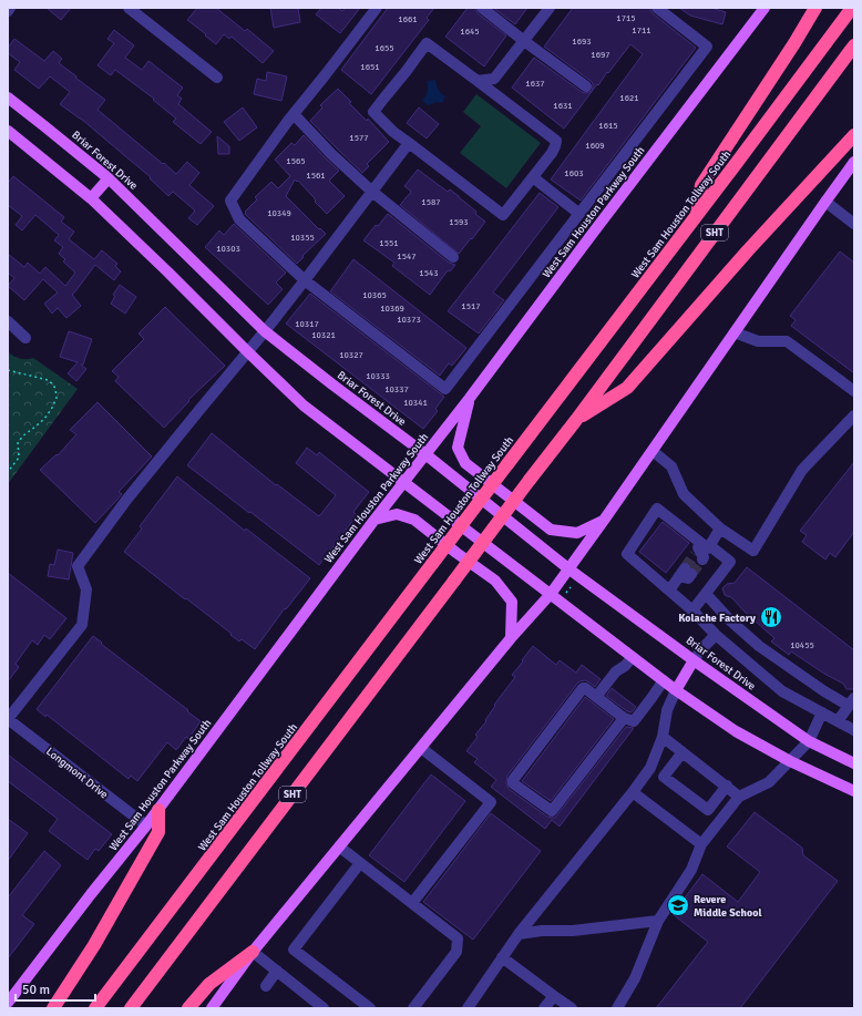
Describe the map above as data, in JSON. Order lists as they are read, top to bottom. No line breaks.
{"streets":{"highway":["West Sam Houston Tollway South","SHT"],"main road":["Briar Forest Drive","West Sam Houston Parkway South"],"street":["Longmont Drive"]},"crossings":[["Briar Forest Drive","West Sam Houston Parkway South"],["West Sam Houston Parkway South","Longmont Drive"]],"places":{"restaurant":["Kolache Factory"],"school or university":["Revere Middle School"]},"house_numbers":["1715","1661","1711","1645","1693","1655","1697","1651","1637","1621","1631","1615","1577","1609","1565","1603","1561","1587","10349","1593","10355","1551","10303","1547","1543","10365","1517","10369","10373","10317","10321","10327","10333","10337","10341","10455"],"scale_bar":"50 m"}
